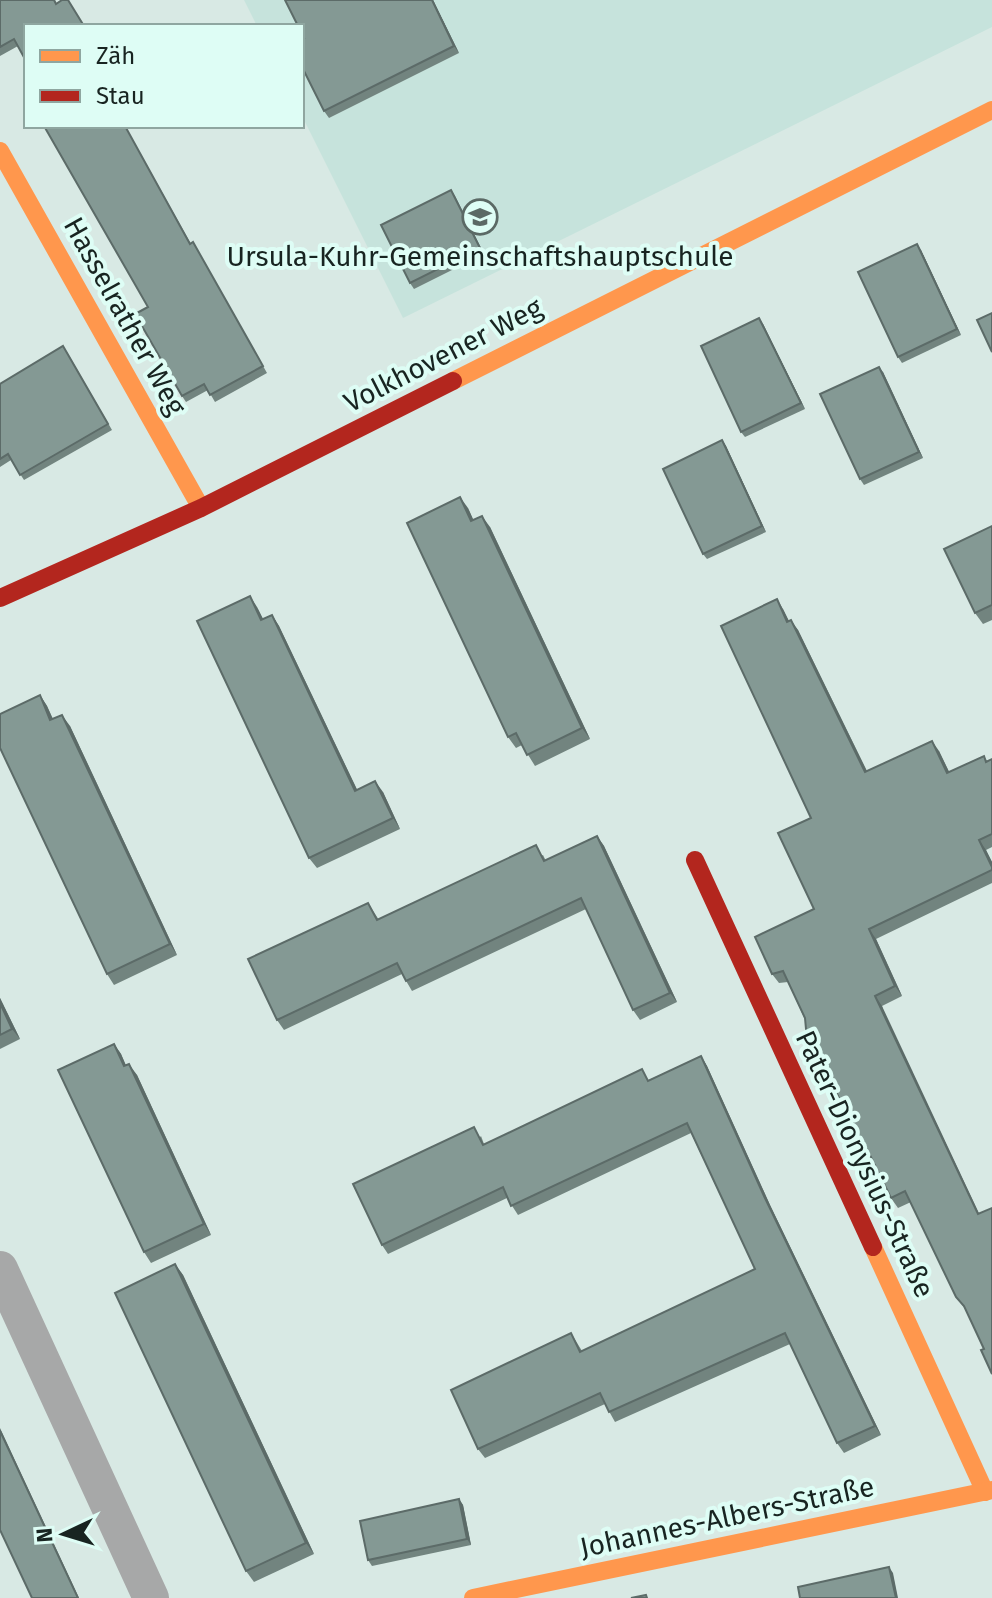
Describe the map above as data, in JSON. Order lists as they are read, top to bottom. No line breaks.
{"streets":{"street":["Hasselrather Weg","Volkhovener Weg","Pater-Dionysius-Straße","Johannes-Albers-Straße"]},"crossings":[["Hasselrather Weg","Volkhovener Weg"],["Pater-Dionysius-Straße","Johannes-Albers-Straße"]],"places":{"school or university":["Ursula-Kuhr-Gemeinschaftshauptschule"]},"legend":["Zäh","Stau"],"north":"left"}
